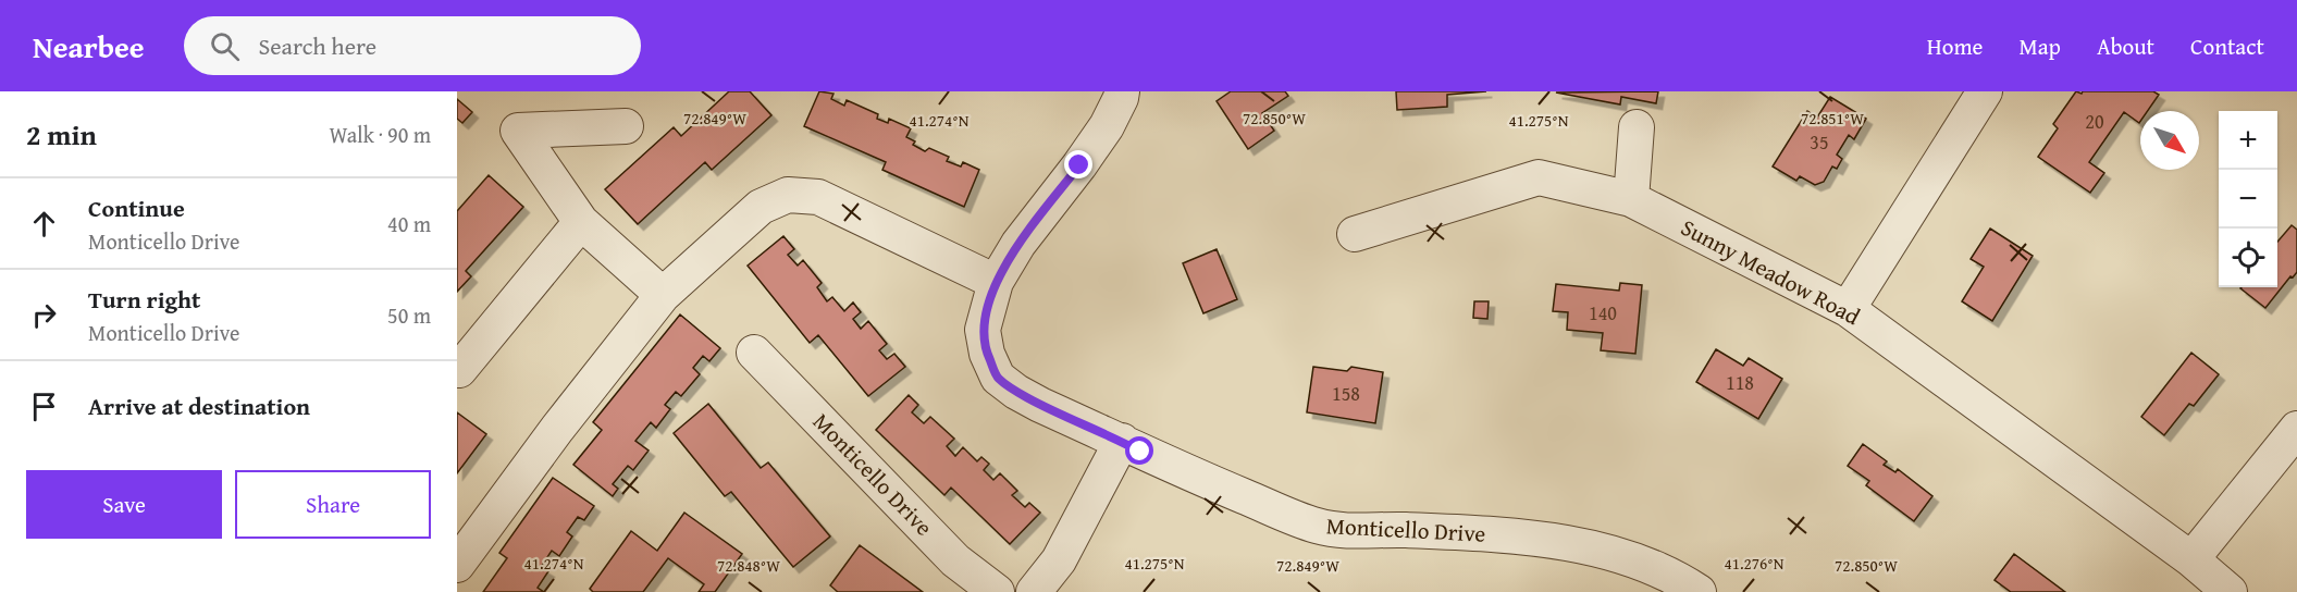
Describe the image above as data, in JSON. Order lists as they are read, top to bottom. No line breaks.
{"streets":{"street":["Sunny Meadow Road","Monticello Drive"]},"house_numbers":["20","35","140","118","158"],"north":"bottom right","page":{"header":"Nearbee","search":"Search here","nav":["Home","Map","About","Contact"],"heading":["2 min","Walk · 90 m"],"map_buttons":["+","−"],"list":[["Continue","Monticello Drive","40 m"],["Turn right","Monticello Drive","50 m"],"Arrive at destination"],"buttons":["Save","Share"]},"coordinates":["72.849°W","72.850°W","72.851°W","41.275°N","41.274°N","41.276°N","72.848°W"]}
